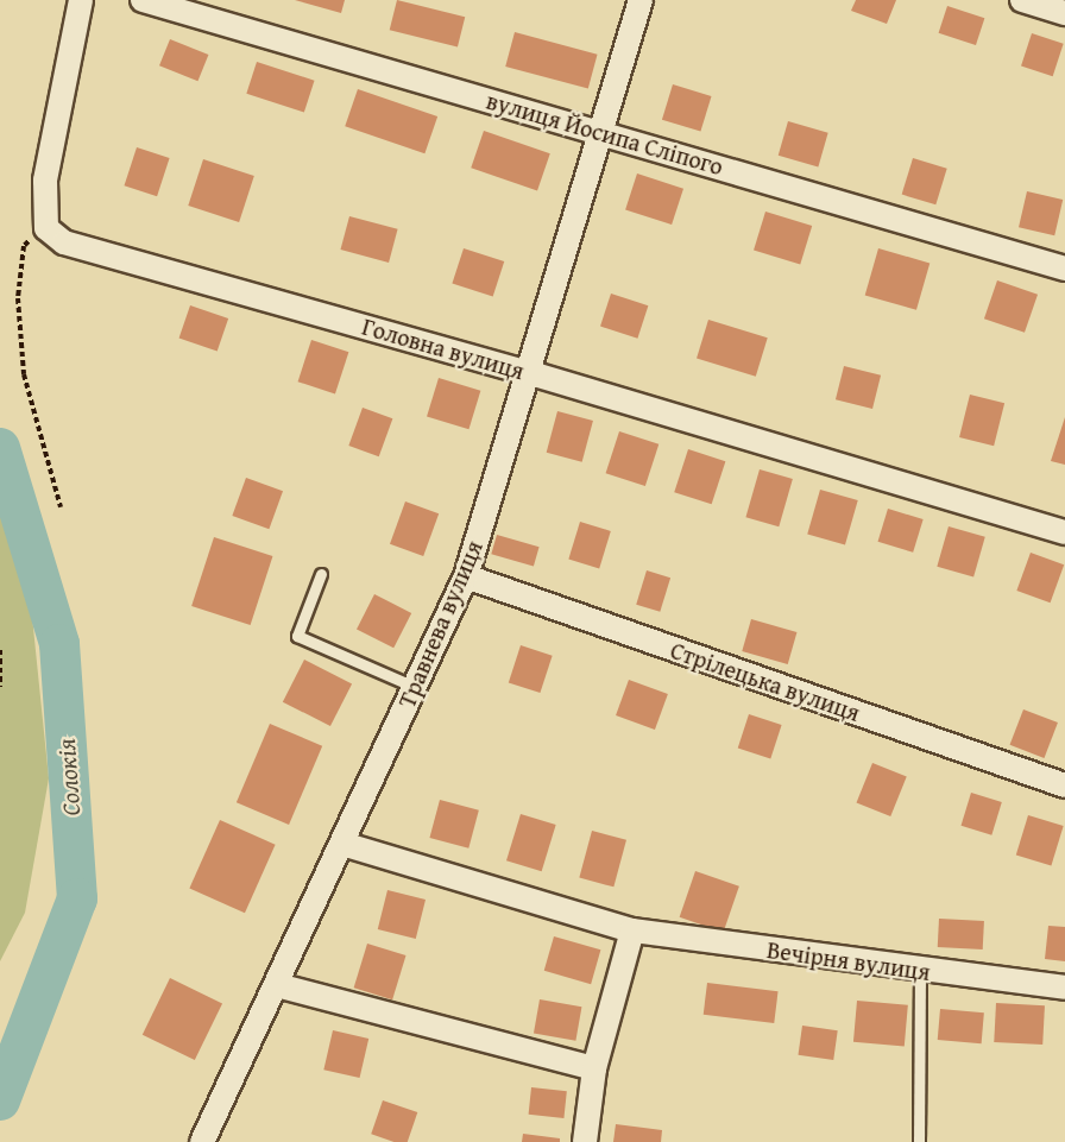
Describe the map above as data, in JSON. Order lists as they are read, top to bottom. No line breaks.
{"streets":{"street":["вулиця Йосипа Сліпого","Головна вулиця","Травнева вулиця","Стрілецька вулиця","Вечірня вулиця"]},"crossings":[["вулиця Йосипа Сліпого","Травнева вулиця"],["Головна вулиця","Травнева вулиця"],["Травнева вулиця","Стрілецька вулиця"],["Травнева вулиця","Вечірня вулиця"]],"water":["Солокія"]}
